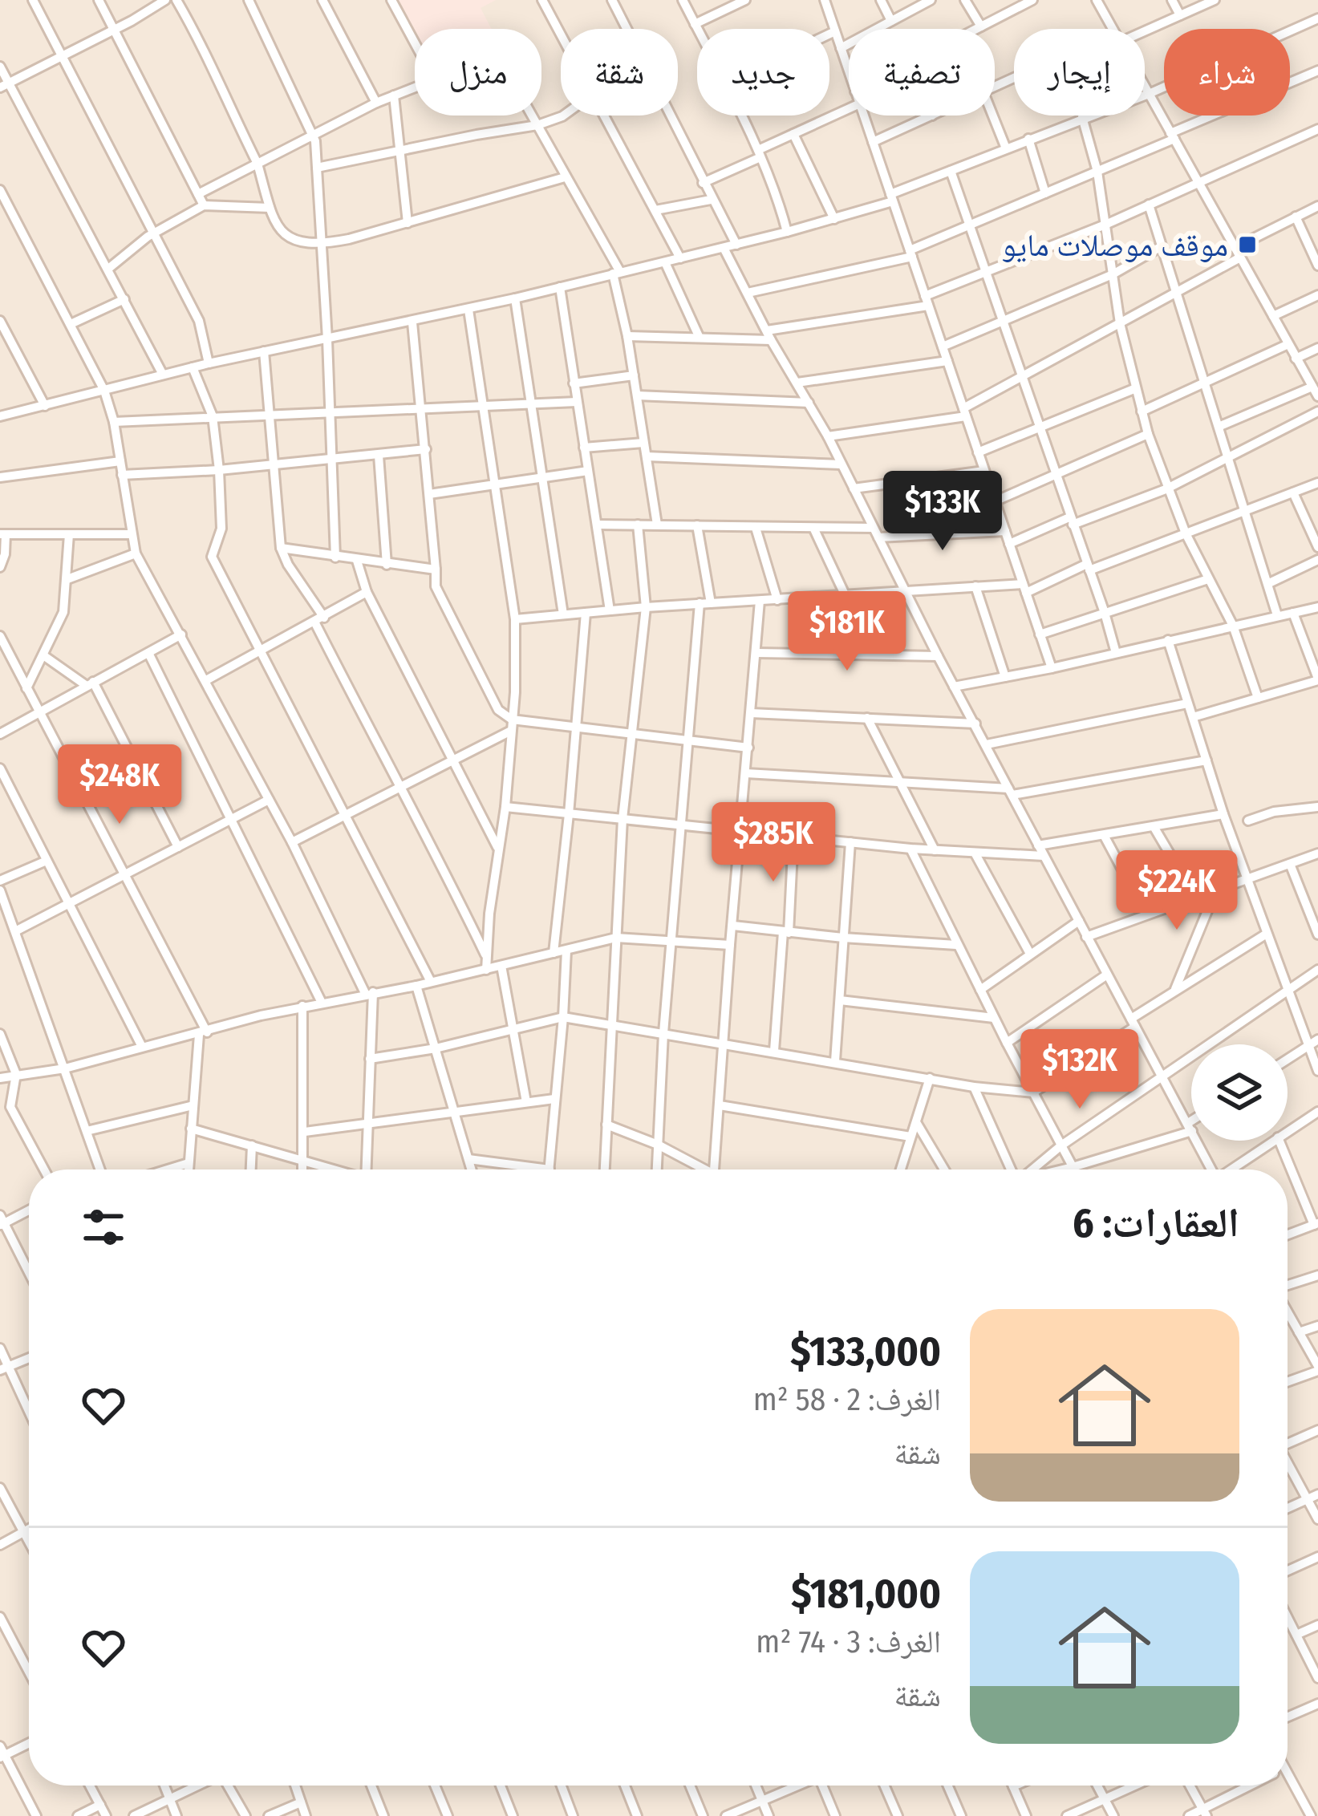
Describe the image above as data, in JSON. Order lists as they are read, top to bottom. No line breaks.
{"places":{"transit":["موقف موصلات مايو"]},"page":{"chip":["شراء","إيجار","تصفية","جديد","شقة","منزل"],"price":["$133K","$181K","$248K","$285K","$224K","$132K"],"heading":"العقارات: 6","list":[{"name":"$133,000","note":"الغرف: 2 · 58 m² · شقة"},{"name":"$181,000","note":"الغرف: 3 · 74 m² · شقة"}]}}
